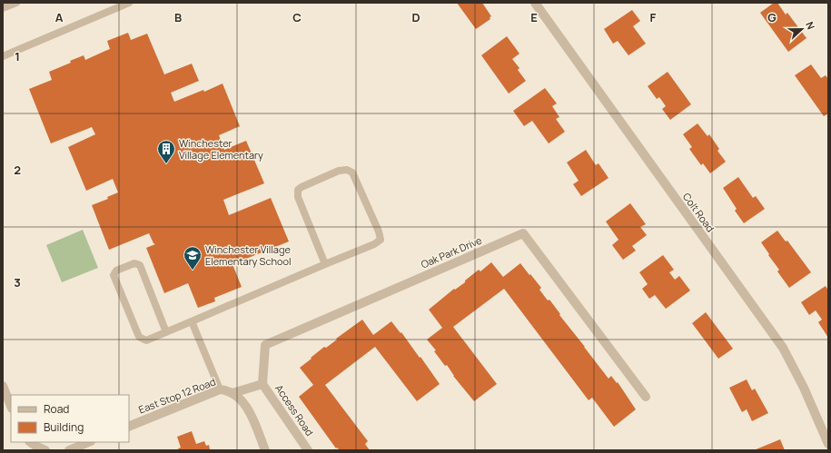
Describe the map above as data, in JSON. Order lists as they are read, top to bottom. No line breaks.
{"streets":{"street":["Colt Road","Oak Park Drive","East Stop 12 Road","Access Road"]},"crossings":[["Oak Park Drive","Access Road"]],"places":{"building":["Winchester Village Elementary"],"school or university":["Winchester Village Elementary School"]},"legend":["Road","Building"],"north":"right","grid":{"columns":["A","B","C","D","E","F","G"],"rows":["1","2","3"]}}
